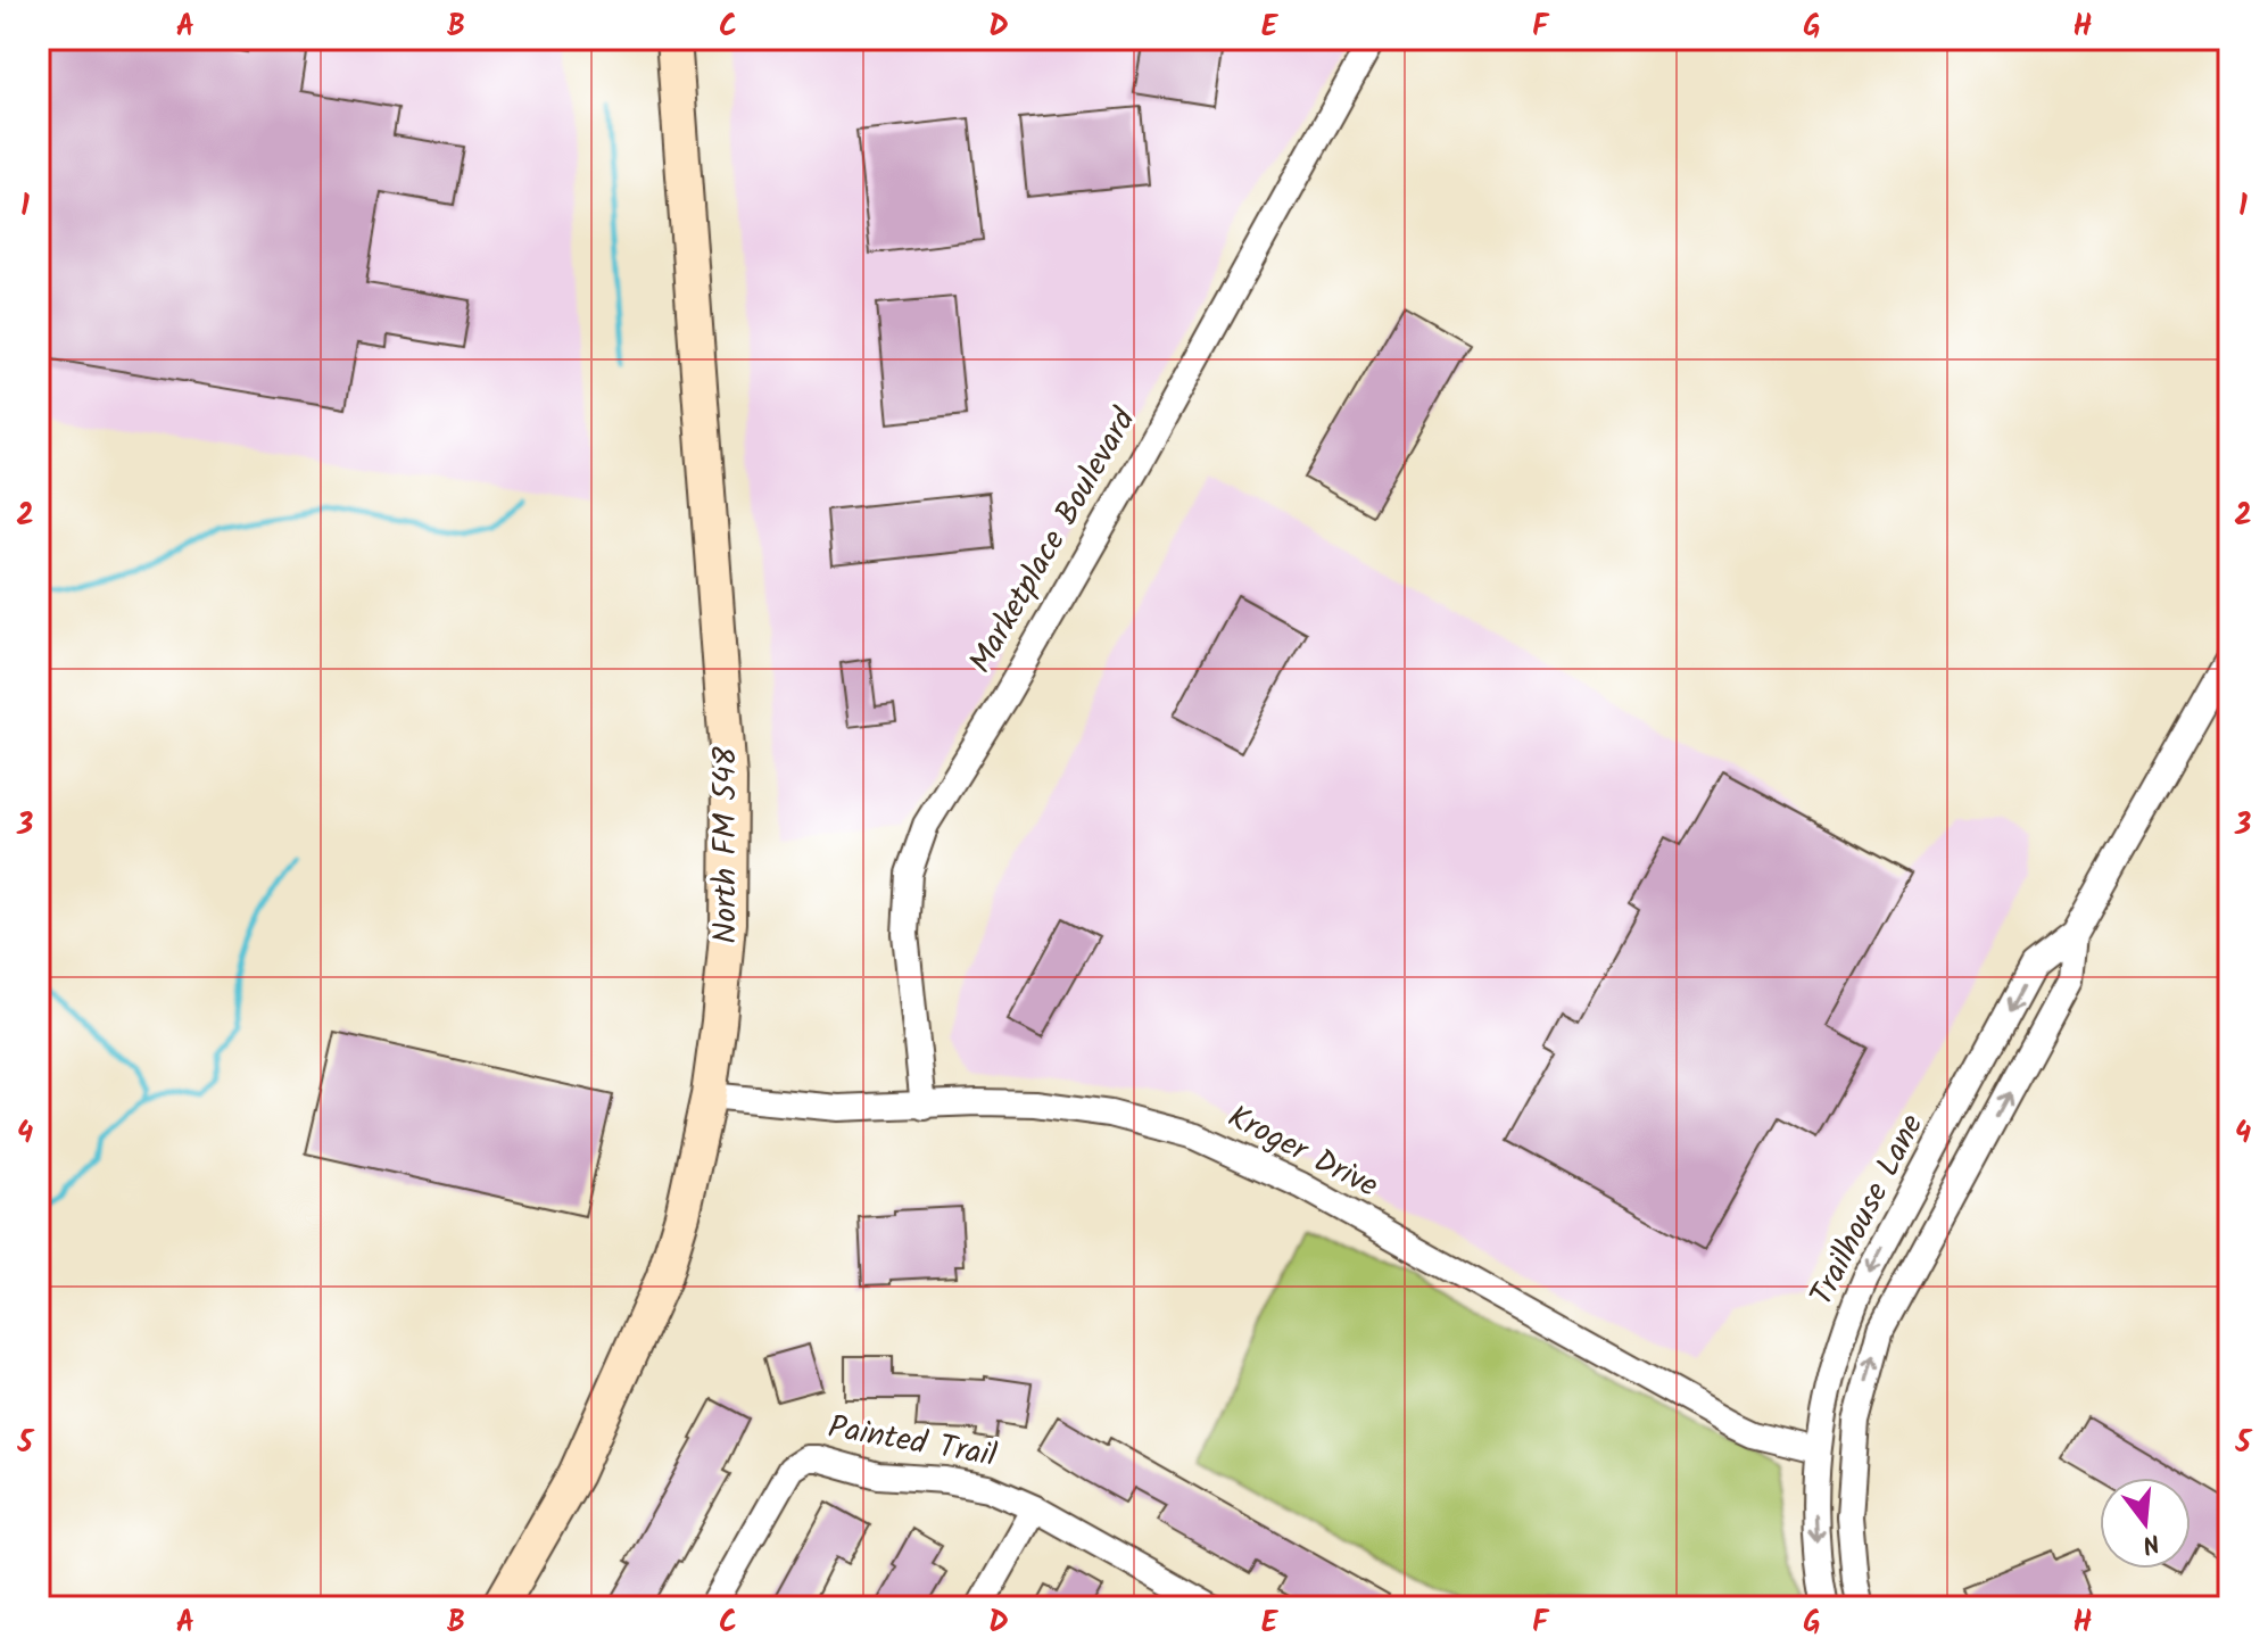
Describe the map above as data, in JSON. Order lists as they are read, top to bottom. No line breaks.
{"streets":{"main road":["North FM 548"],"street":["Marketplace Boulevard","Kroger Drive","Trailhouse Lane","Painted Trail"]},"crossings":[["Marketplace Boulevard","Kroger Drive"],["North FM 548","Kroger Drive"],["Kroger Drive","Trailhouse Lane"]],"north":"bottom","grid":{"columns":["A","B","C","D","E","F","G","H"],"rows":["1","2","3","4","5"]}}
